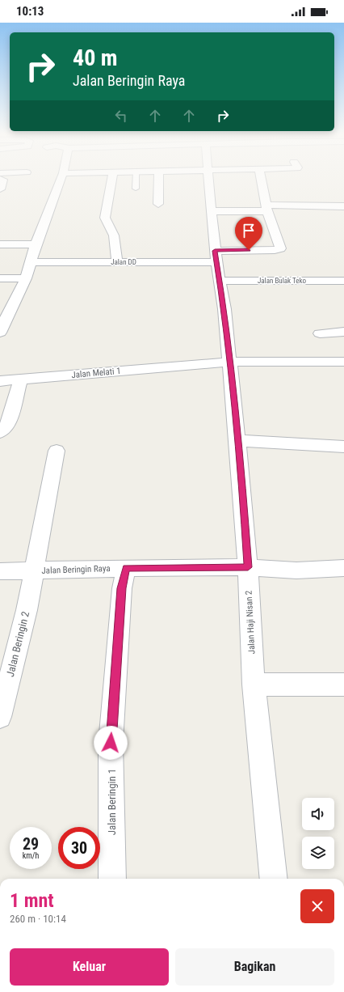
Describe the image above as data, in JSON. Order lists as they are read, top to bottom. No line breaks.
{"streets":{"street":["Jalan DD","Jalan Bulak Teko","Jalan Melati 1","Jalan Beringin Raya","Jalan Haji Nisan 2","Jalan Beringin 2","Jalan Beringin 1"]},"crossings":[["Jalan DD","Jalan Haji Nisan 2"],["Jalan Bulak Teko","Jalan Haji Nisan 2"],["Jalan Melati 1","Jalan Haji Nisan 2"],["Jalan Beringin Raya","Jalan Haji Nisan 2"],["Jalan Beringin Raya","Jalan Beringin 2"],["Jalan Beringin Raya","Jalan Beringin 1"]],"page":{"status":"10:13","turn":["40 m","Jalan Beringin Raya"],"speed":"29 km/h","limit":"30","heading":["1 mnt","260 m · 10:14"],"buttons":["Keluar","Bagikan"]}}
